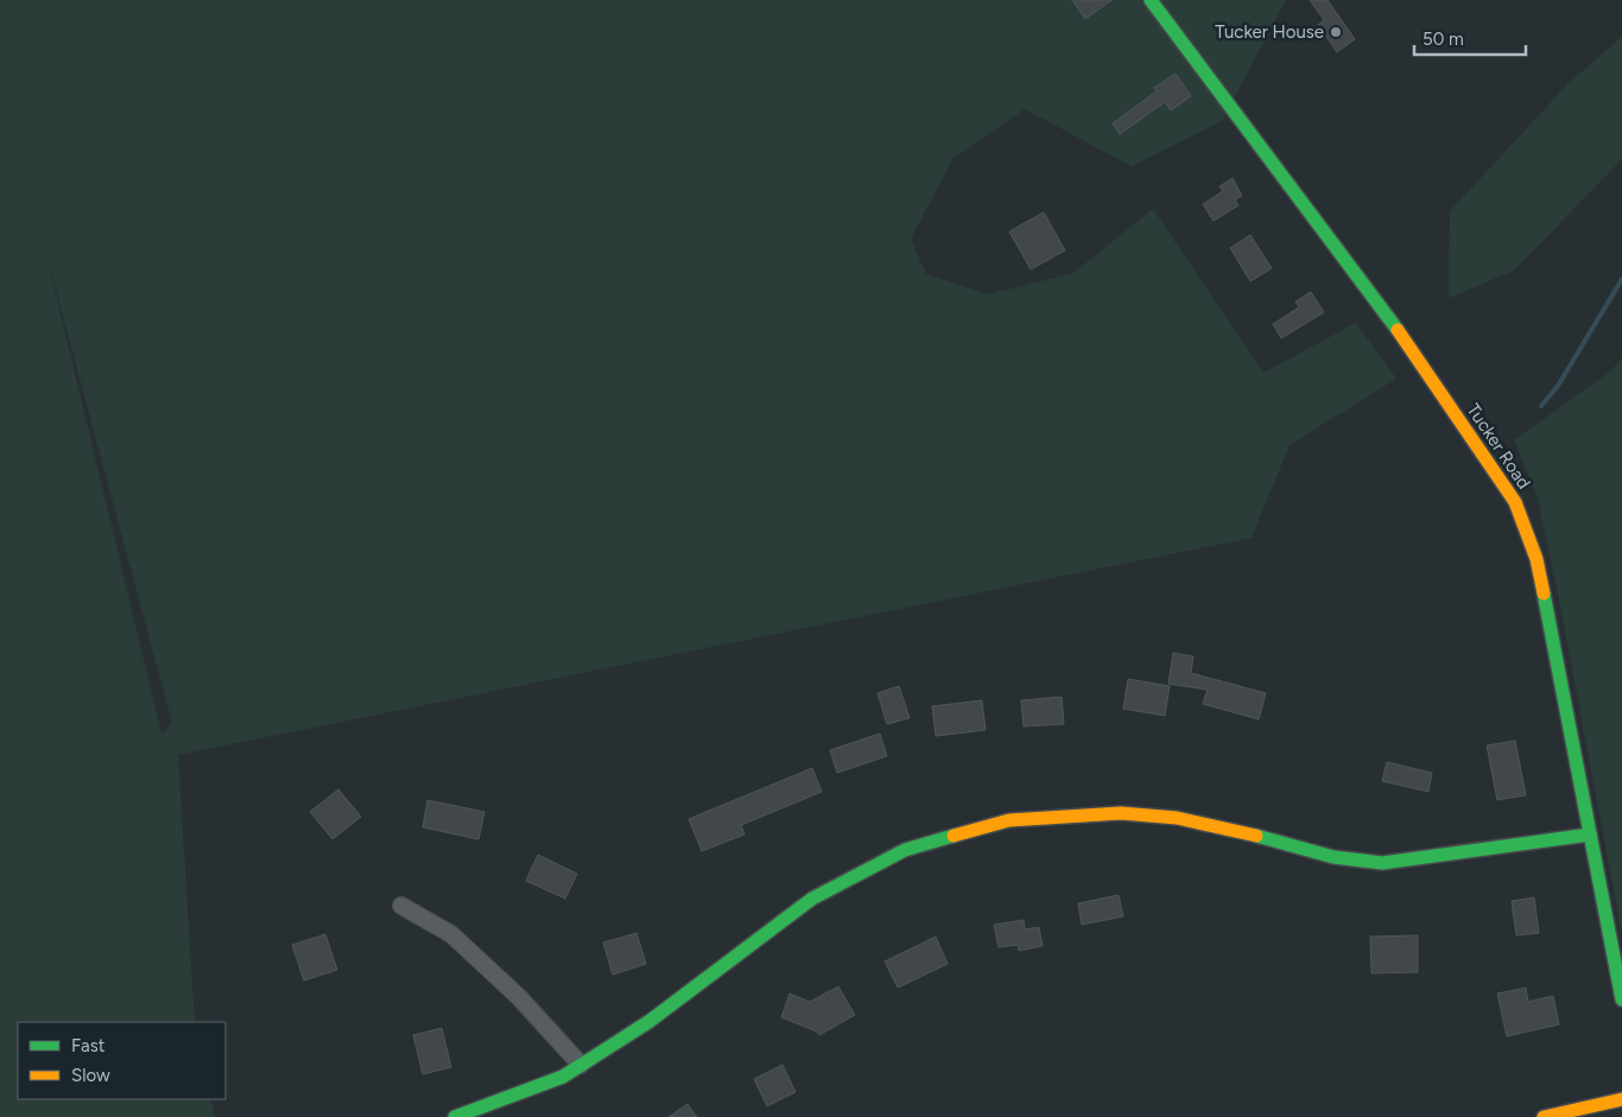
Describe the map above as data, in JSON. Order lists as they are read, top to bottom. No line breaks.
{"streets":{"street":["Tucker Road"]},"places":["Tucker House"],"legend":["Fast","Slow"],"scale_bar":"50 m"}
